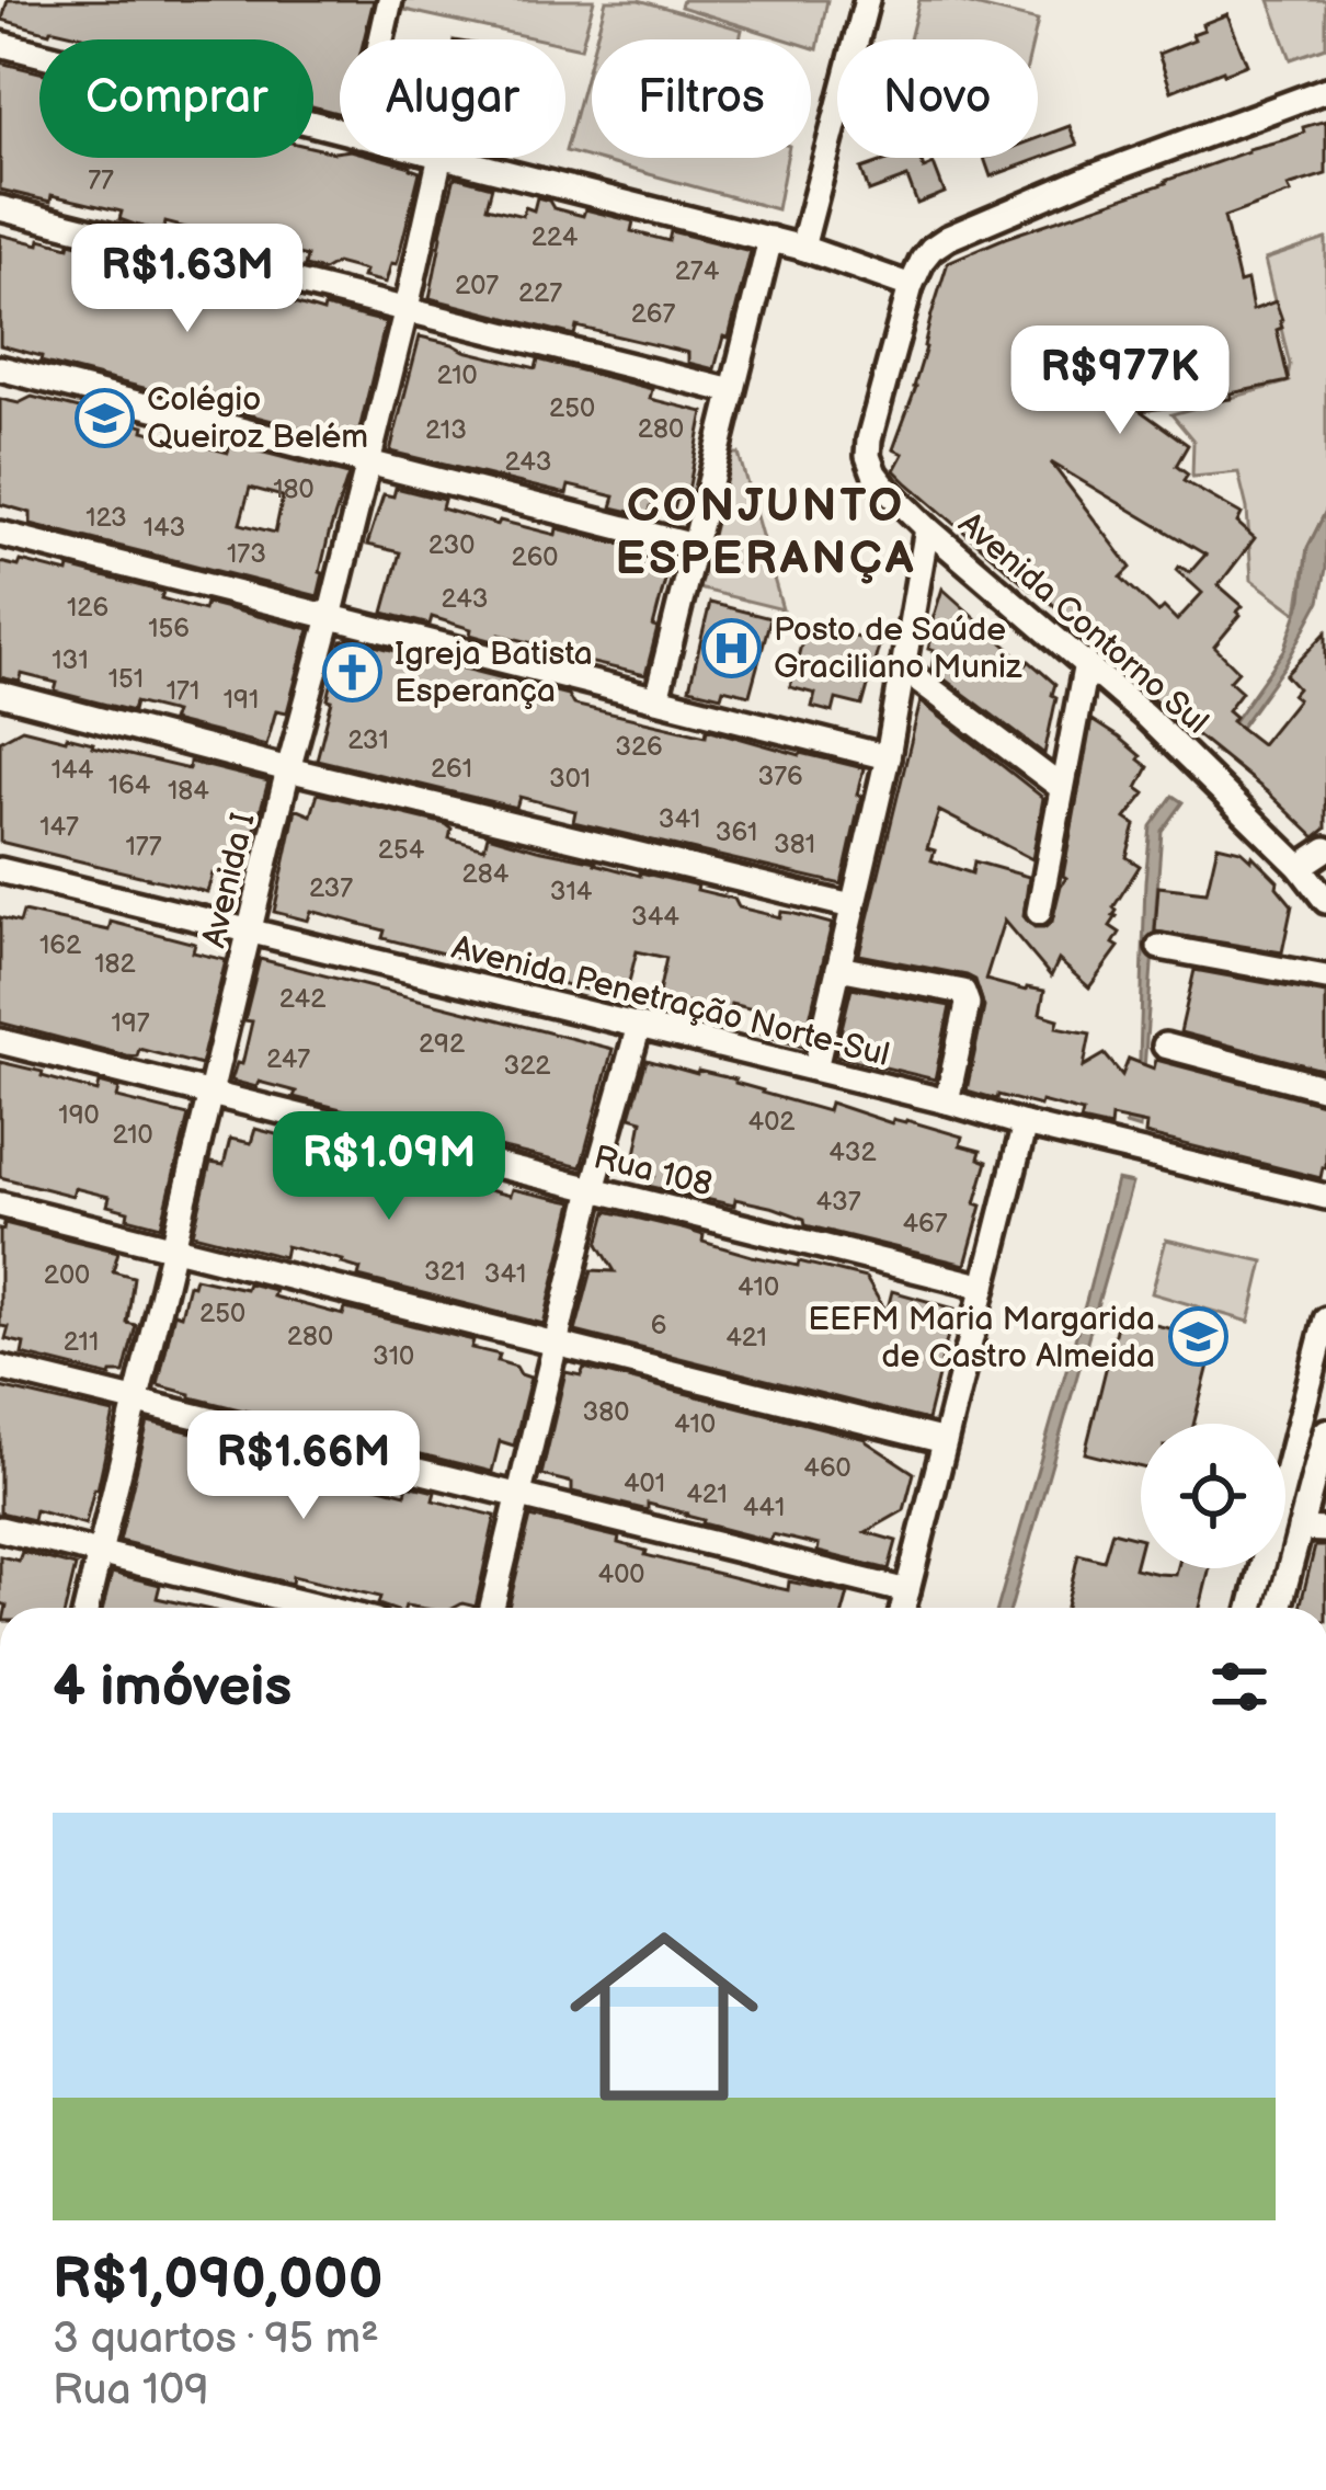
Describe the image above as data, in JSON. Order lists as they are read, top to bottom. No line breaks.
{"streets":{"street":["Avenida Contorno Sul","Avenida I","Avenida Penetração Norte-Sul","Rua 108"]},"crossings":[["Avenida I","Avenida Penetração Norte-Sul"],["Avenida I","Rua 108"]],"districts":["CONJUNTO ESPERANÇA"],"places":{"school or university":["Colégio Queiroz Belém","EEFM Maria Margarida de Castro Almeida"],"hospital":["Posto de Saúde Graciliano Muniz"],"church":["Igreja Batista Esperança"]},"house_numbers":["77","224","274","207","227","267","210","250","280","213","243","180","123","143","230","173","260","243","126","156","131","151","171","191","231","326","261","144","376","301","164","184","341","147","361","381","177","254","284","237","314","344","162","182","242","197","292","247","322","190","402","210","432","437","467","321","341","200","410","250","6","280","421","211","310","380","410","460","401","421","441","400"],"page":{"chip":["Comprar","Alugar","Filtros","Novo"],"price":["R$1.63M","R$977K","R$1.09M","R$1.66M"],"heading":"4 imóveis","list":[{"name":"R$1,090,000","note":"3 quartos · 95 m² · Rua 109"}]}}
